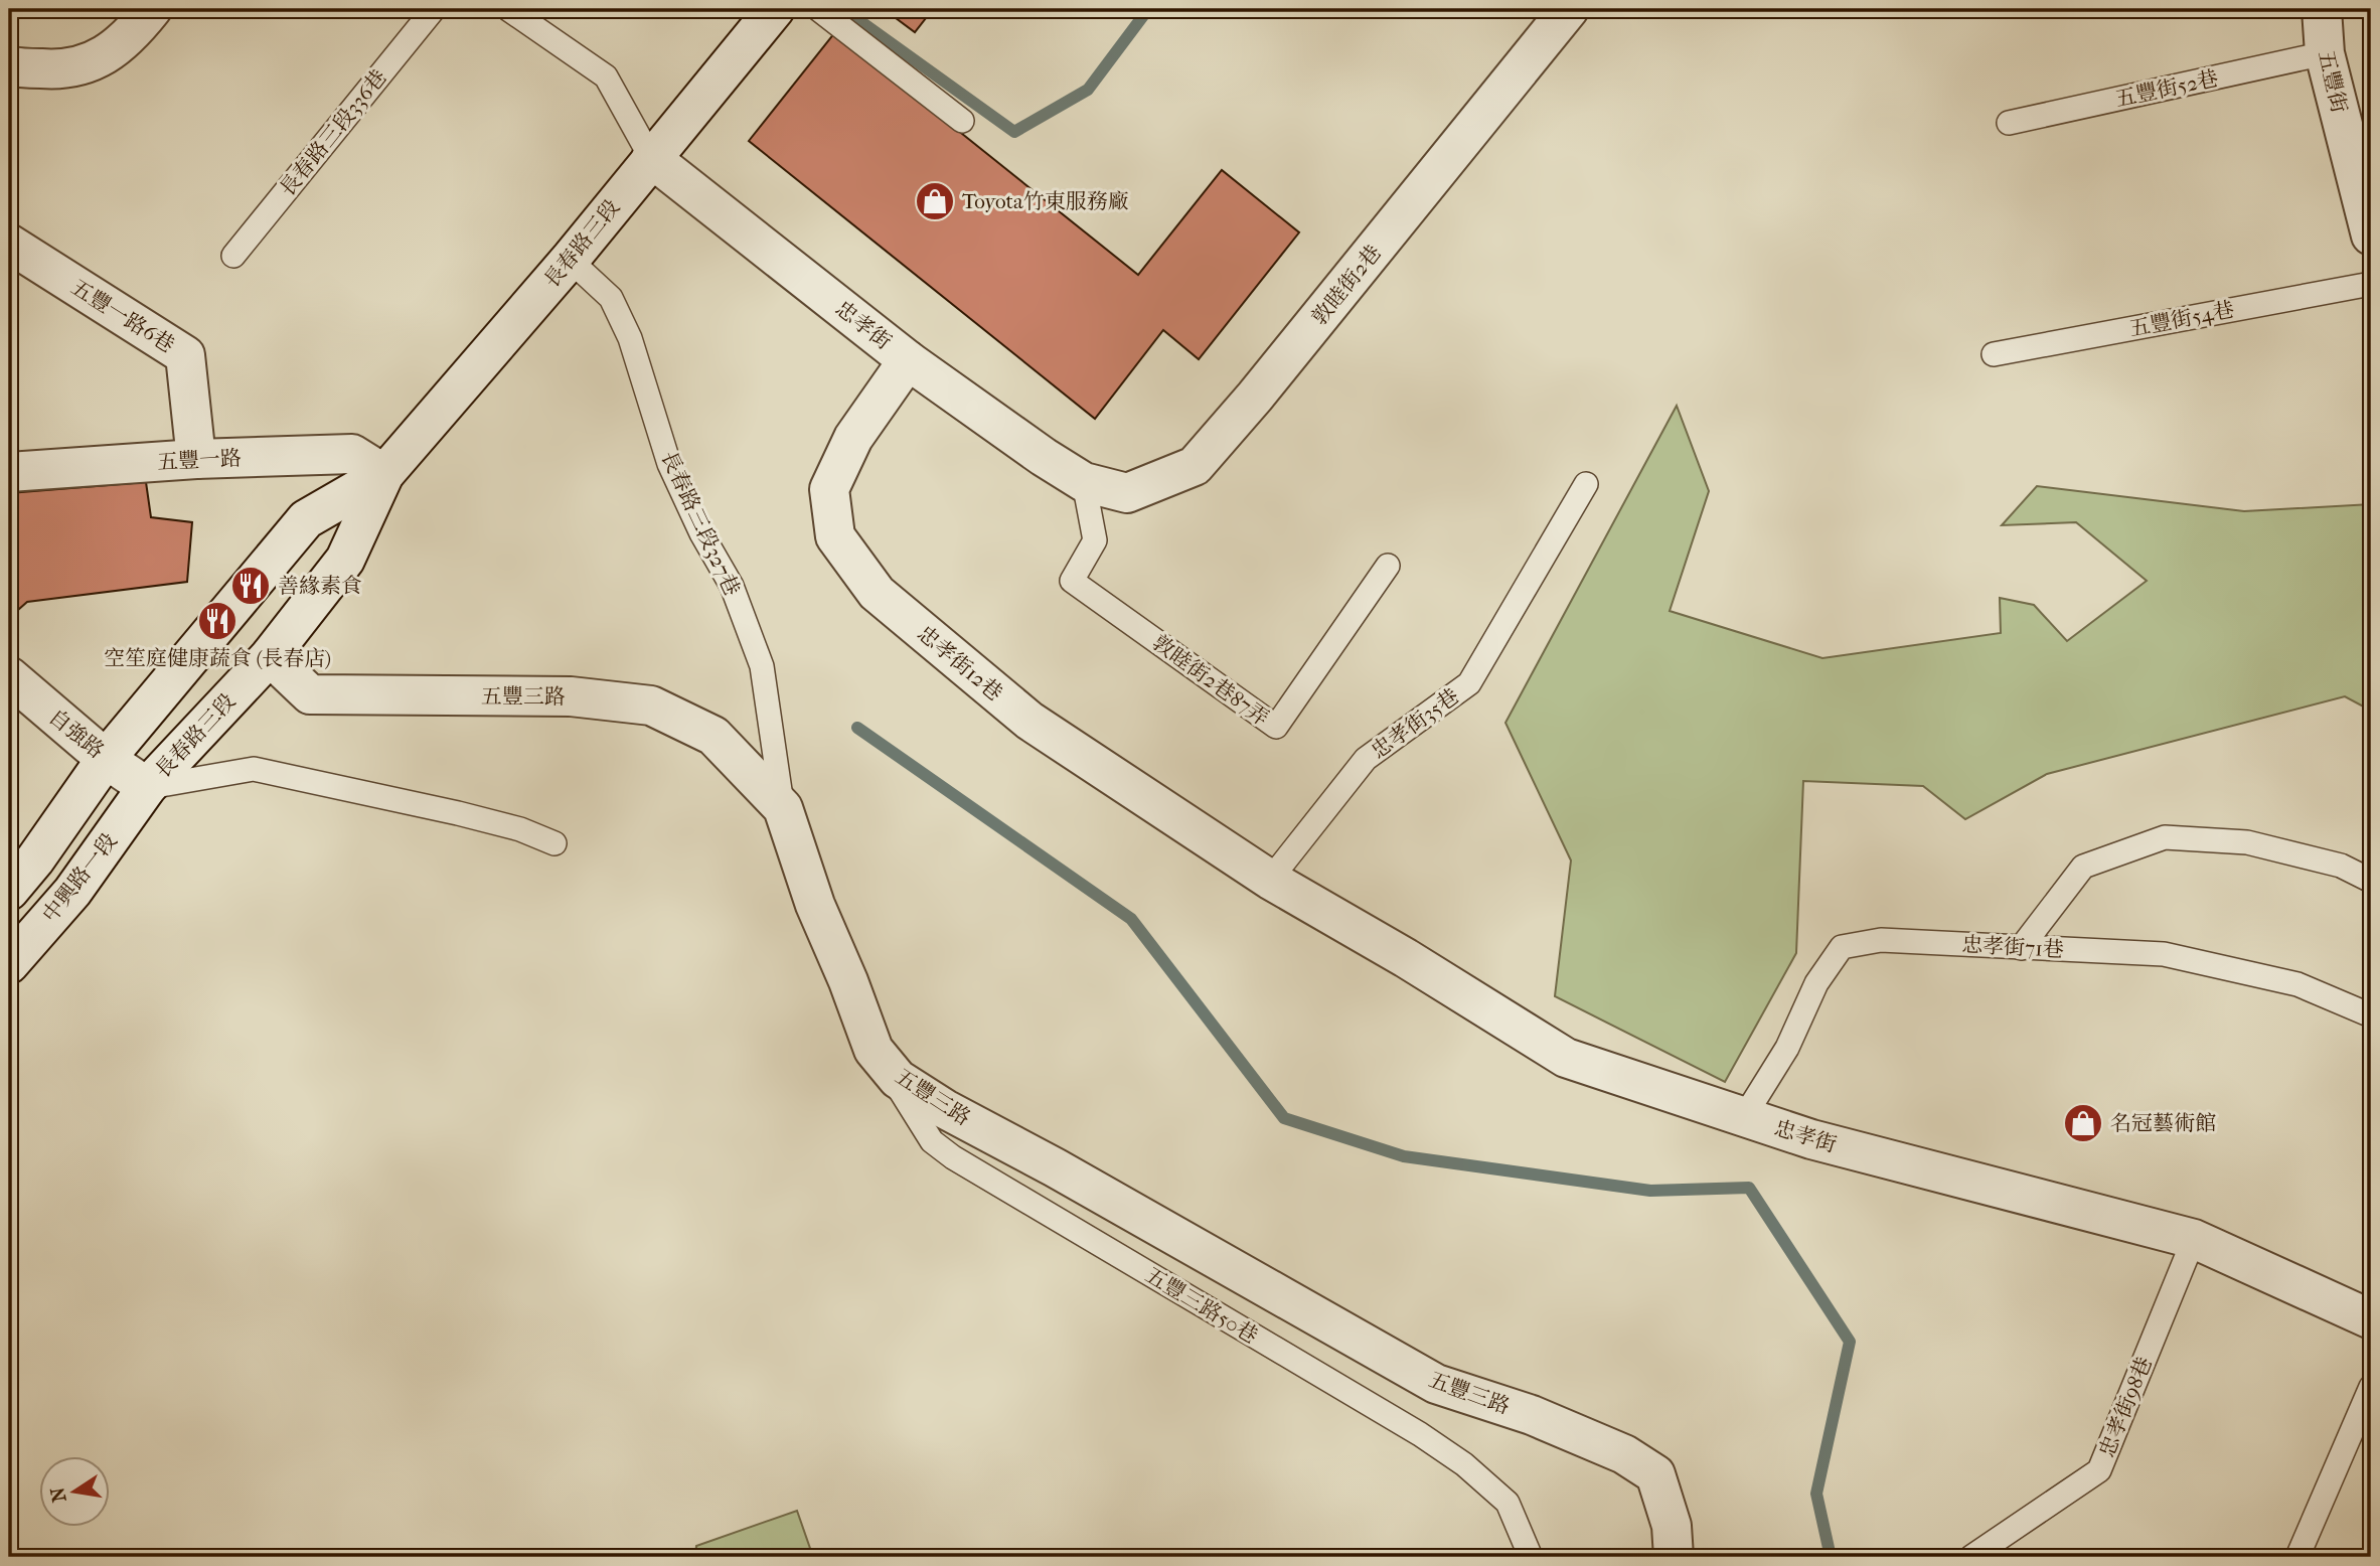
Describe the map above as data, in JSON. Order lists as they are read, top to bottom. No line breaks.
{"streets":{"street":["五豐街","長春路三段","敦睦街2巷","五豐一路6巷","忠孝街","五豐一路","忠孝街12巷","五豐三路","自強路","中興路一段"],"lane":["五豐街52巷","長春路三段336巷","五豐街54巷","長春路三段327巷","敦睦街2巷87弄","忠孝街35巷","忠孝街71巷","五豐三路50巷","忠孝街98巷"]},"crossings":[["五豐街","五豐街52巷"],["長春路三段","忠孝街"],["長春路三段","五豐一路"],["長春路三段","長春路三段327巷"],["長春路三段","五豐三路"],["長春路三段","自強路"],["長春路三段","中興路一段"],["敦睦街2巷","忠孝街"],["敦睦街2巷","敦睦街2巷87弄"],["五豐一路6巷","五豐一路"],["忠孝街","忠孝街12巷"],["忠孝街","敦睦街2巷87弄"],["忠孝街","忠孝街35巷"],["忠孝街","忠孝街71巷"],["忠孝街","忠孝街98巷"],["長春路三段327巷","五豐三路"],["忠孝街12巷","忠孝街35巷"],["五豐三路","五豐三路50巷"],["自強路","中興路一段"]],"places":{"shop":["Toyota竹東服務廠","名冠藝術館"],"restaurant":["善緣素食","空笙庭健康蔬食 (長春店)"]},"north":"left"}
